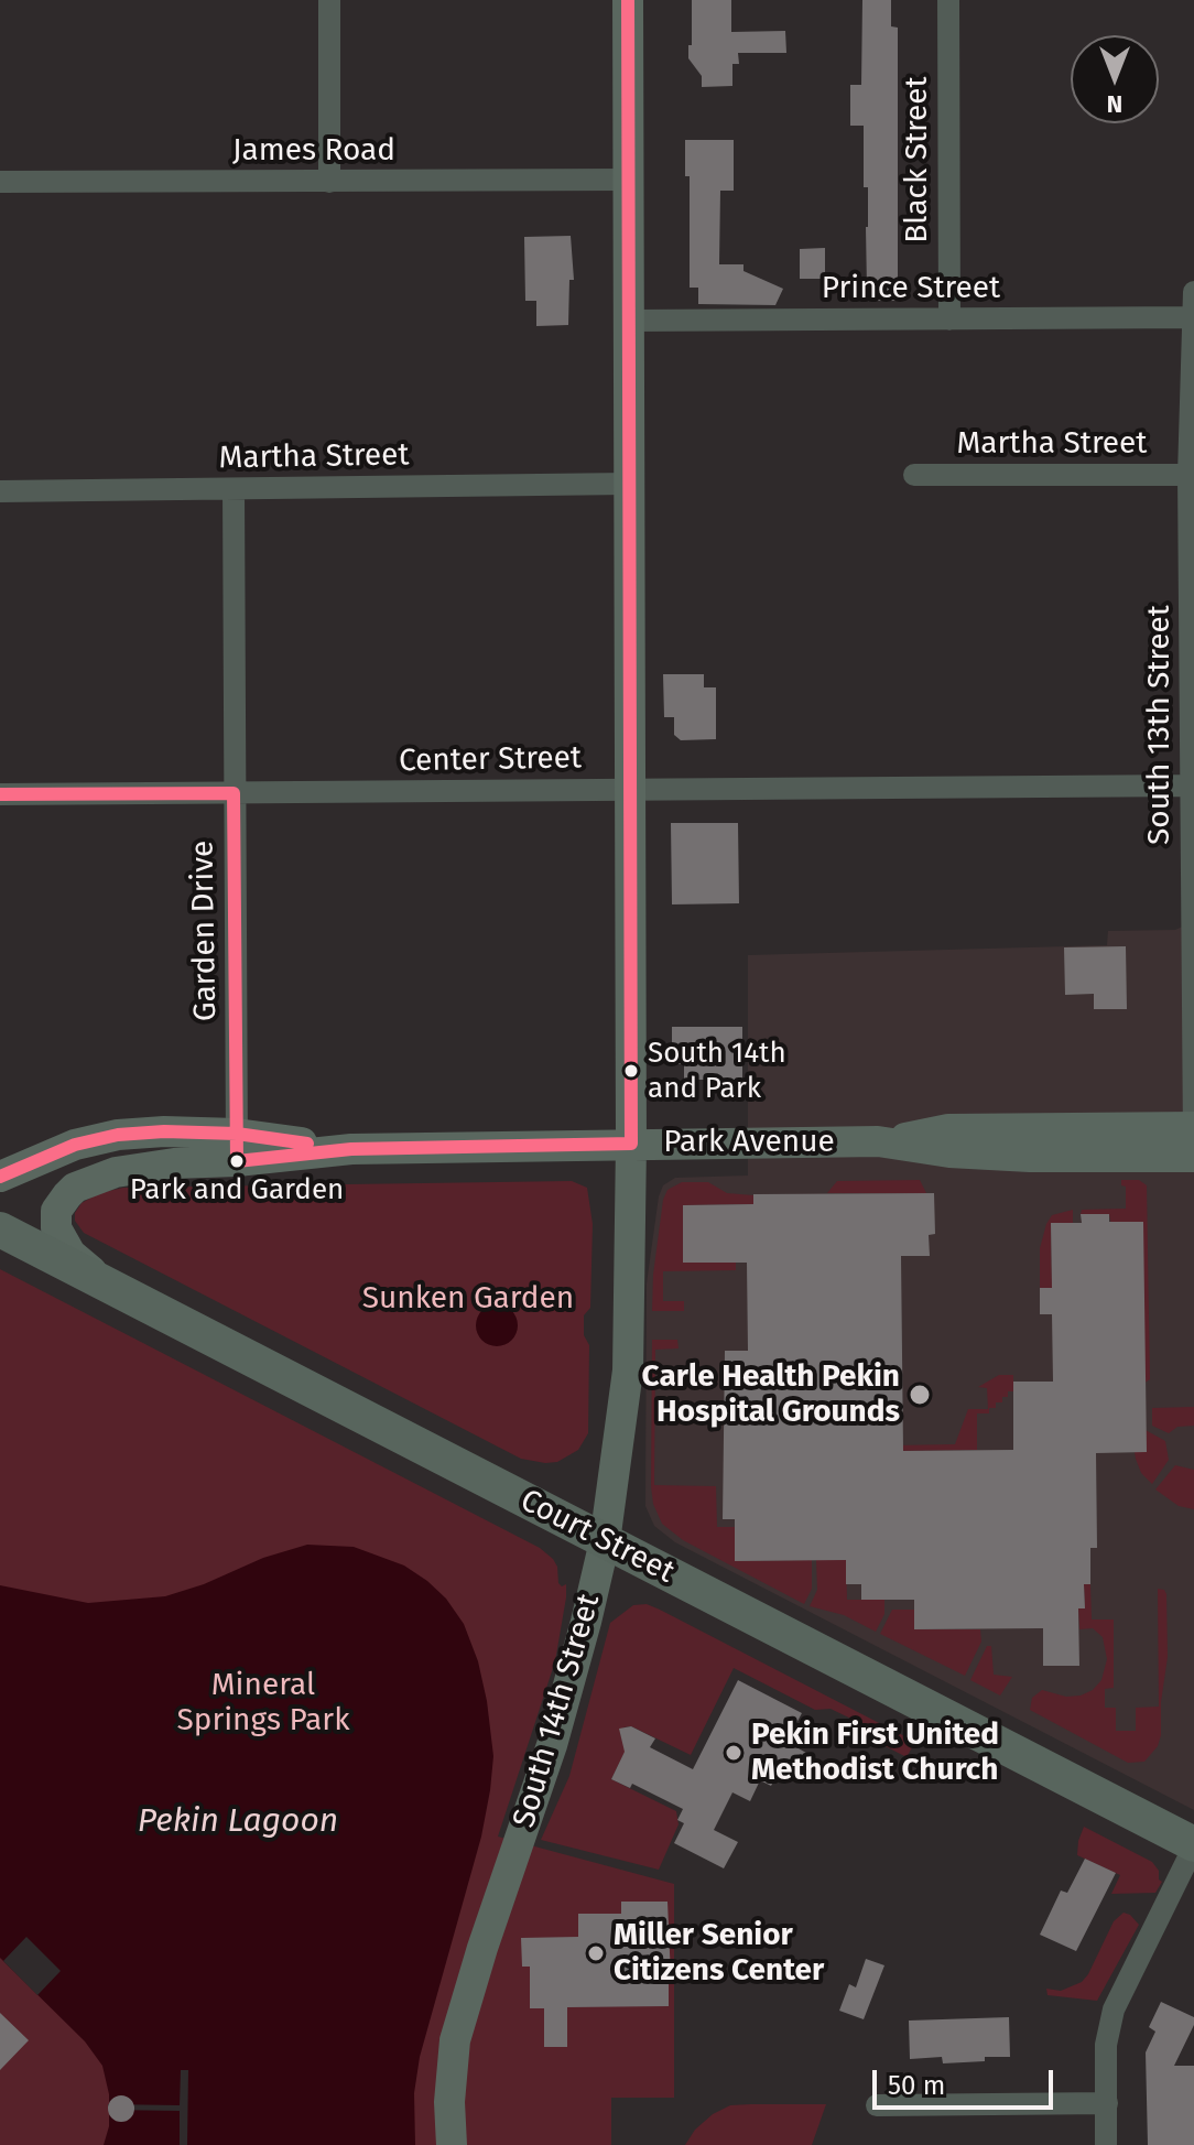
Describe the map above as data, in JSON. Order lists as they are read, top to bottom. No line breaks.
{"streets":{"main road":["Park Avenue","Court Street","South 14th Street"],"street":["James Road","Black Street","Prince Street","Martha Street","South 13th Street","Center Street","Garden Drive"]},"crossings":[["James Road","South 14th Street"],["Black Street","Prince Street"],["Prince Street","South 13th Street"],["Prince Street","South 14th Street"],["Martha Street","South 13th Street"],["Martha Street","Garden Drive"],["Martha Street","South 14th Street"],["South 13th Street","Center Street"],["South 13th Street","Park Avenue"],["Center Street","Garden Drive"],["Center Street","South 14th Street"],["Garden Drive","Park Avenue"],["Park Avenue","Court Street"],["Park Avenue","South 14th Street"],["Court Street","South 14th Street"]],"water":["Pekin Lagoon"],"parks":["Sunken Garden","Mineral Springs Park"],"places":["South 14th and Park","Park and Garden","Carle Health Pekin Hospital Grounds","Pekin First United Methodist Church","Miller Senior Citizens Center"],"scale_bar":"50 m","north":"bottom"}
